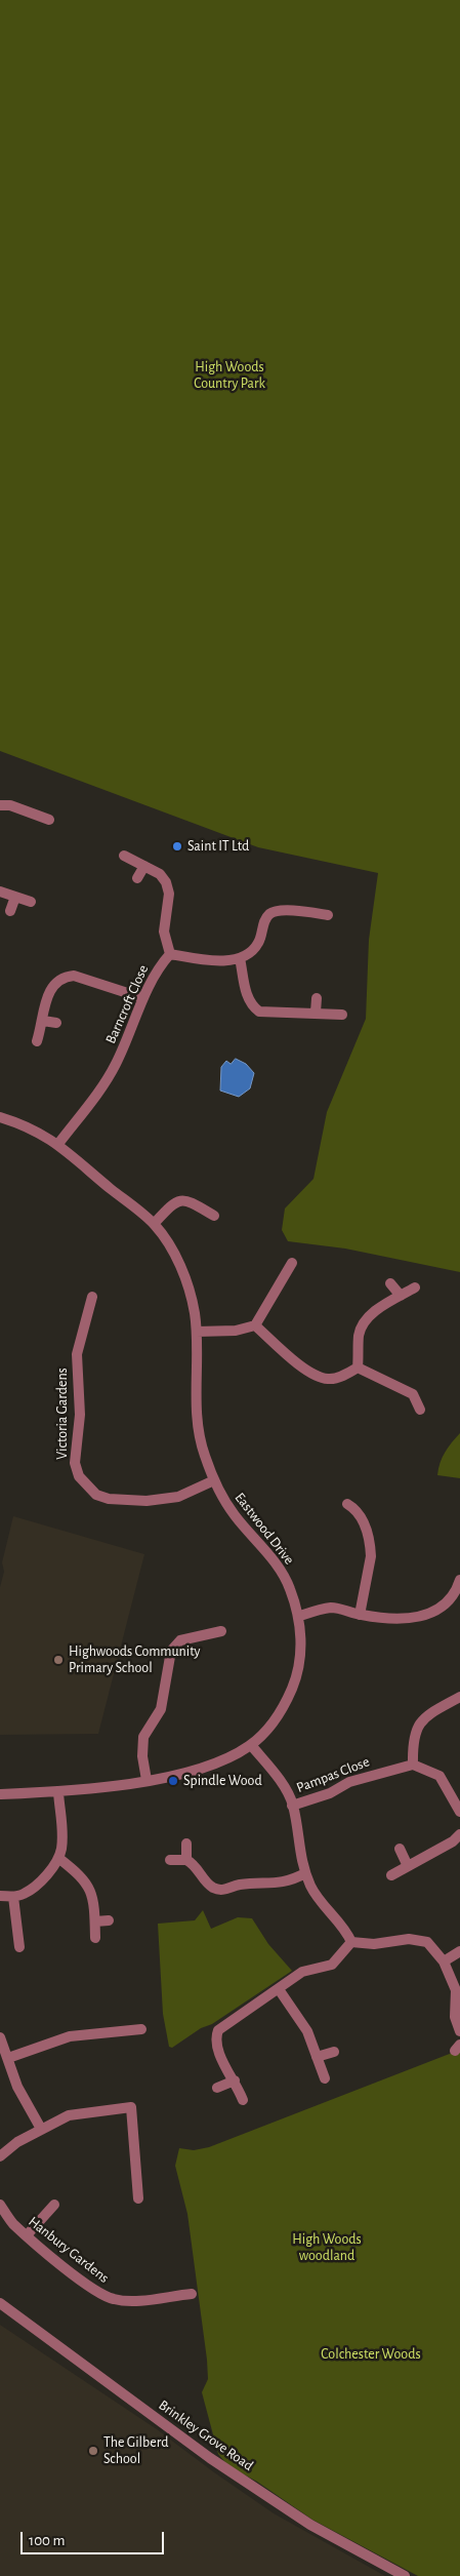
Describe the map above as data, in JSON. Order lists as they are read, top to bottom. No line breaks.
{"streets":{"street":["Barncroft Close","Victoria Gardens","Eastwood Drive","Pampas Close","Hanbury Gardens","Brinkley Grove Road"]},"crossings":[["Barncroft Close","Eastwood Drive"],["Victoria Gardens","Eastwood Drive"]],"parks":["High Woods Country Park","High Woods woodland","Colchester Woods"],"places":["Saint IT Ltd","Highwoods Community Primary School","Spindle Wood","The Gilberd School"],"scale_bar":"100 m"}
